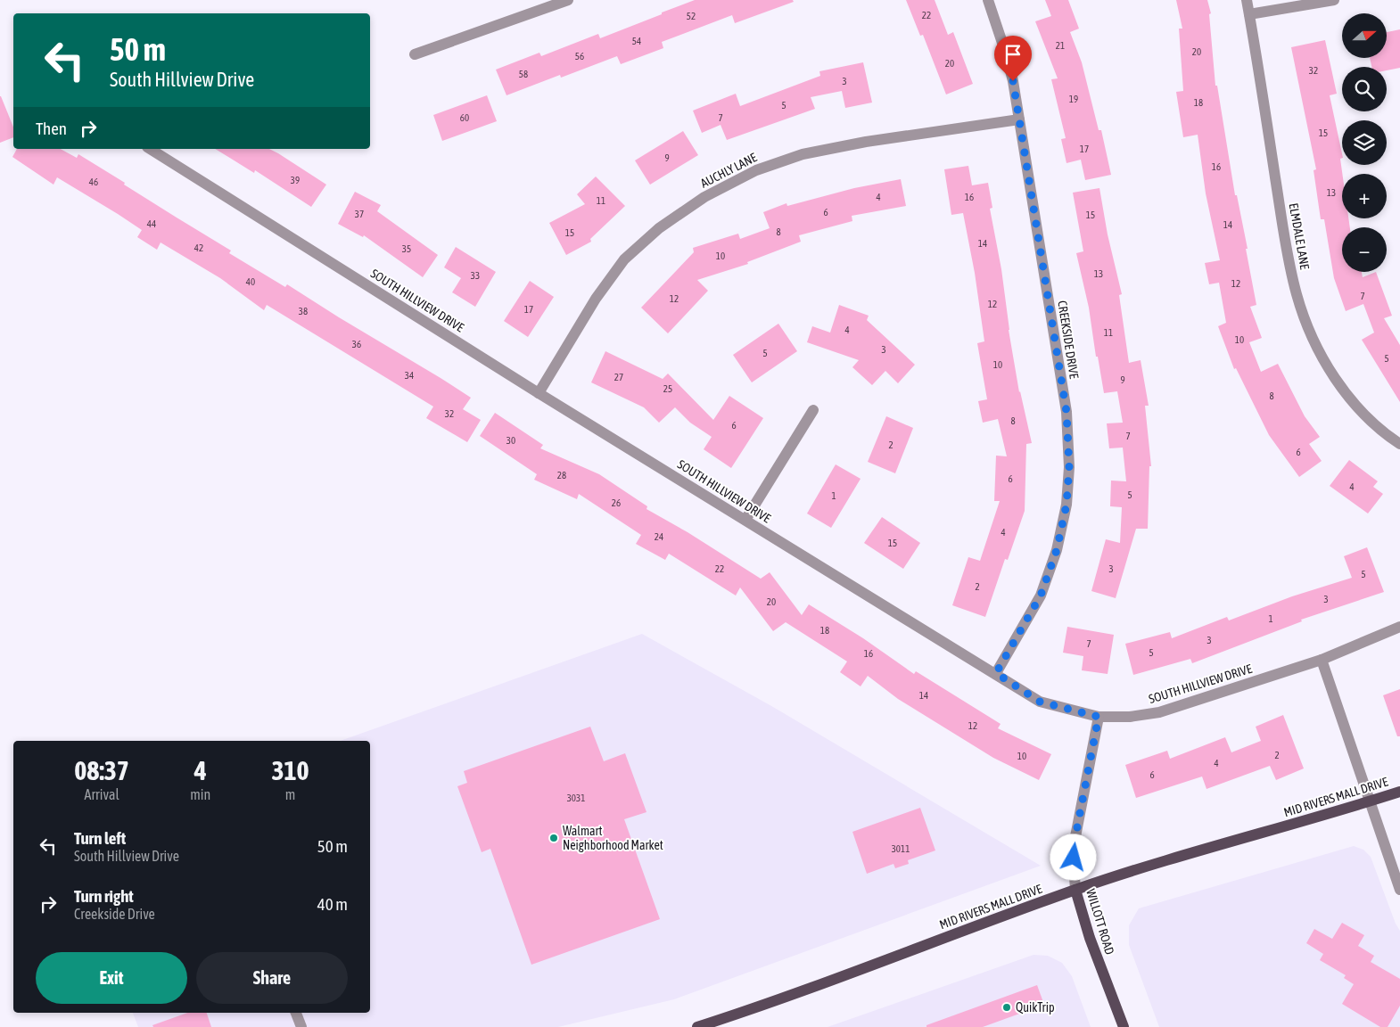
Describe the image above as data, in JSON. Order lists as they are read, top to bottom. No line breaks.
{"streets":{"main road":["MID RIVERS MALL DRIVE","WILLOTT ROAD"],"street":["AUCHLY LANE","ELMDALE LANE","SOUTH HILLVIEW DRIVE","CREEKSIDE DRIVE"]},"crossings":[["AUCHLY LANE","SOUTH HILLVIEW DRIVE"],["AUCHLY LANE","CREEKSIDE DRIVE"],["SOUTH HILLVIEW DRIVE","CREEKSIDE DRIVE"],["SOUTH HILLVIEW DRIVE","WILLOTT ROAD"],["MID RIVERS MALL DRIVE","WILLOTT ROAD"]],"places":["Walmart Neighborhood Market","QuikTrip"],"house_numbers":["22","52","54","21","20","56","20","32","58","3","19","18","5","60","7","15","17","9","16","39","46","13","4","16","11","6","37","15","44","14","8","15","14","42","35","10","13","33","40","12","7","12","12","17","38","4","11","10","36","3","5","5","10","34","27","9","25","8","32","8","6","7","30","2","6","28","6","4","5","1","26","4","24","15","22","3","5","2","3","20","1","18","3","7","5","16","14","12","2","10","4","6","3031","3011"],"north":"right","page":{"map_buttons":["+","−"],"turn":["50 m","South Hillview Drive"],"then":"Then","eta":["08:37","Arrival","4","min","310","m"],"list":[{"name":"Turn left","note":"South Hillview Drive","value":"50 m"},{"name":"Turn right","note":"Creekside Drive","value":"40 m"}],"buttons":["Exit","Share"]}}
